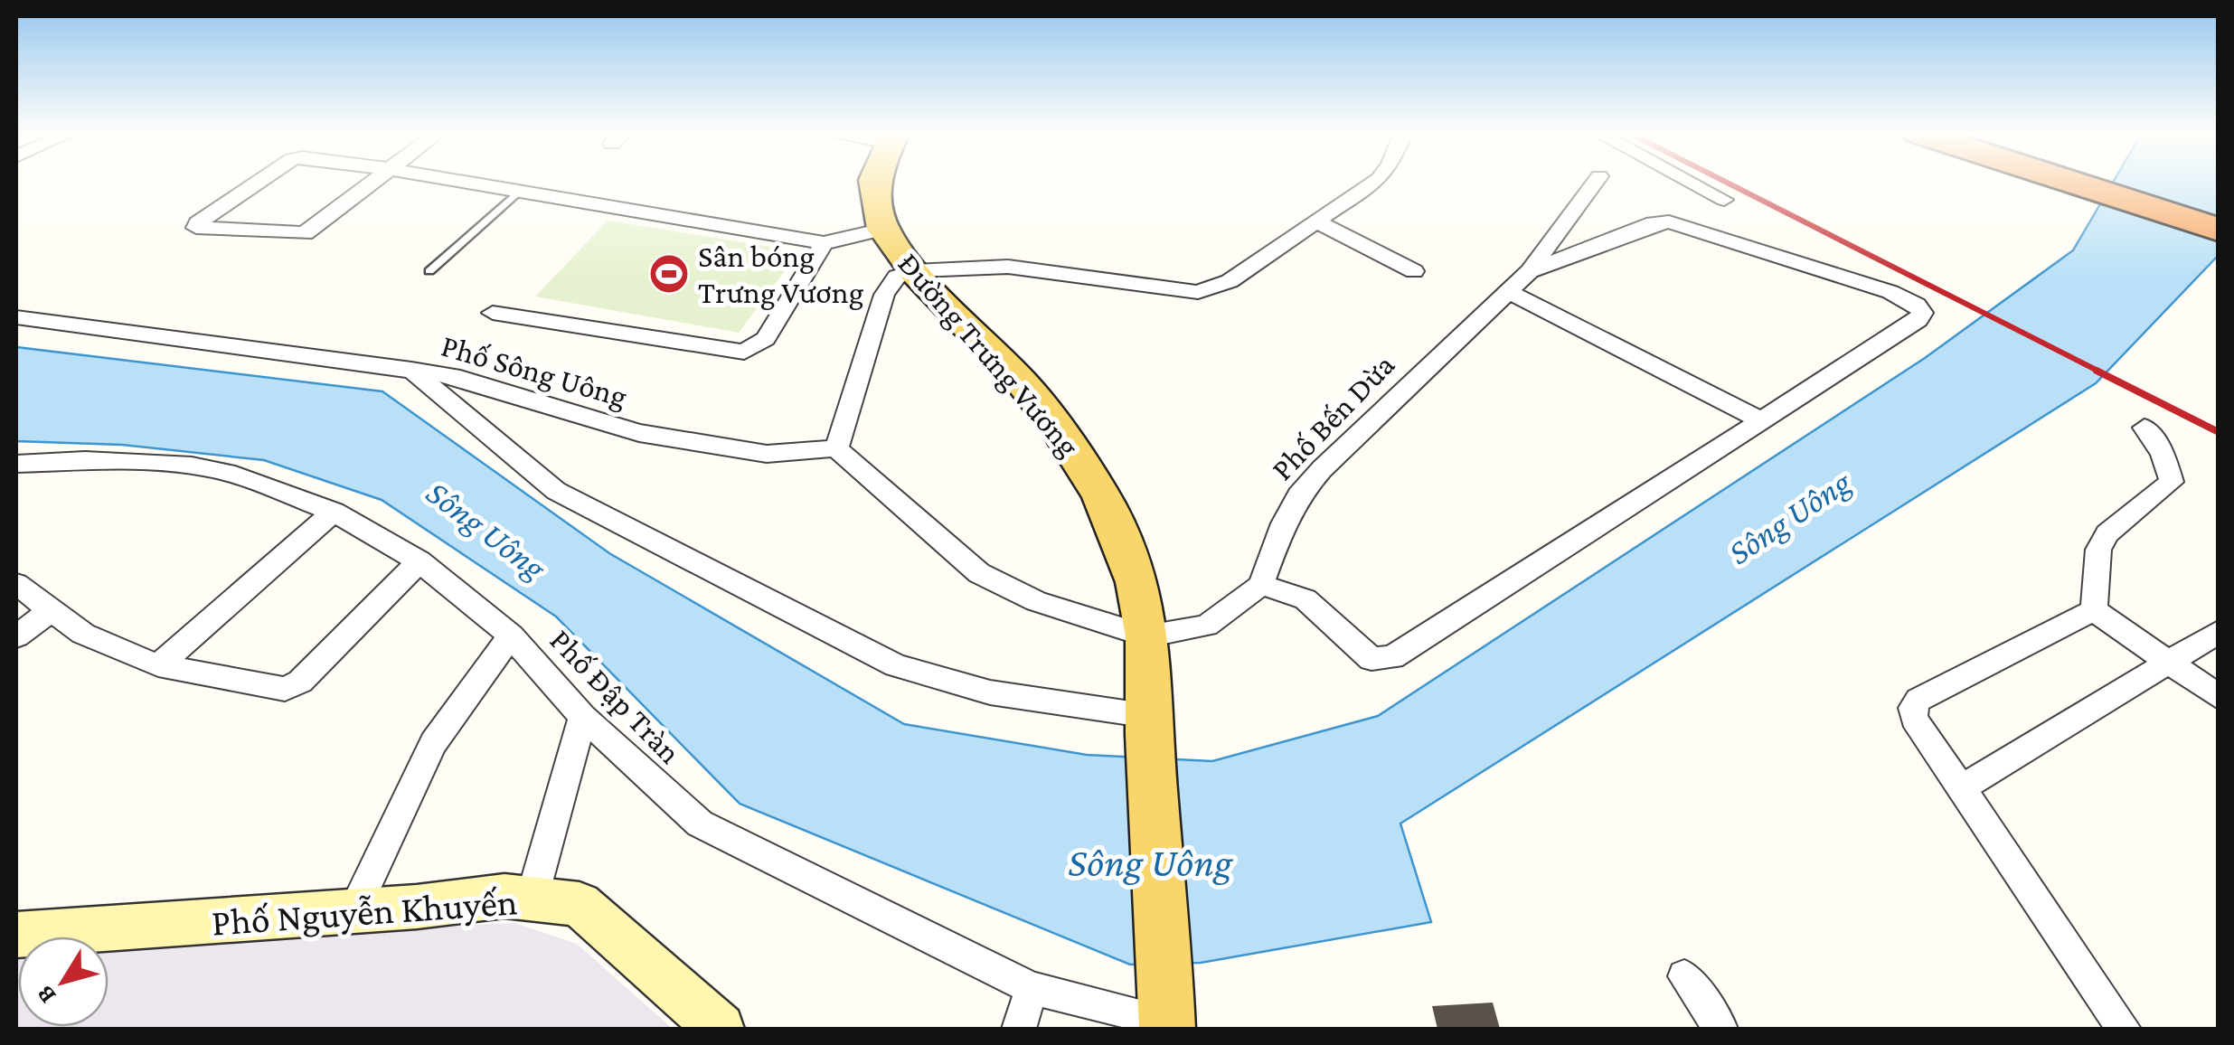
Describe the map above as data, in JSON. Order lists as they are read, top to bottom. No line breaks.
{"streets":{"main road":["Đường Trưng Vương"],"street":["Phố Sông Uông","Phố Bến Dừa","Phố Đập Tràn","Phố Nguyễn Khuyến"]},"crossings":[["Đường Trưng Vương","Phố Đập Tràn"]],"water":["Sông Uông"],"places":{"sports":["Sân bóng Trưng Vương"]},"north":"bottom left"}
